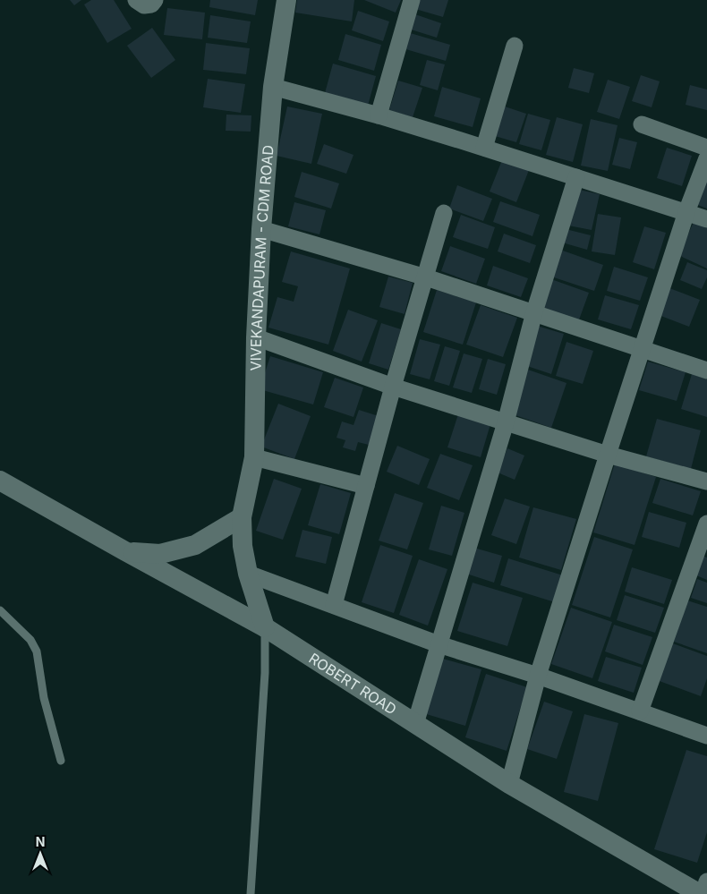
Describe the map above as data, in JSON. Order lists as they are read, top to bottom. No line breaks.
{"streets":{"street":["VIVEKANDAPURAM - CDM ROAD","ROBERT ROAD"]},"crossings":[["VIVEKANDAPURAM - CDM ROAD","ROBERT ROAD"]],"north":"top"}
